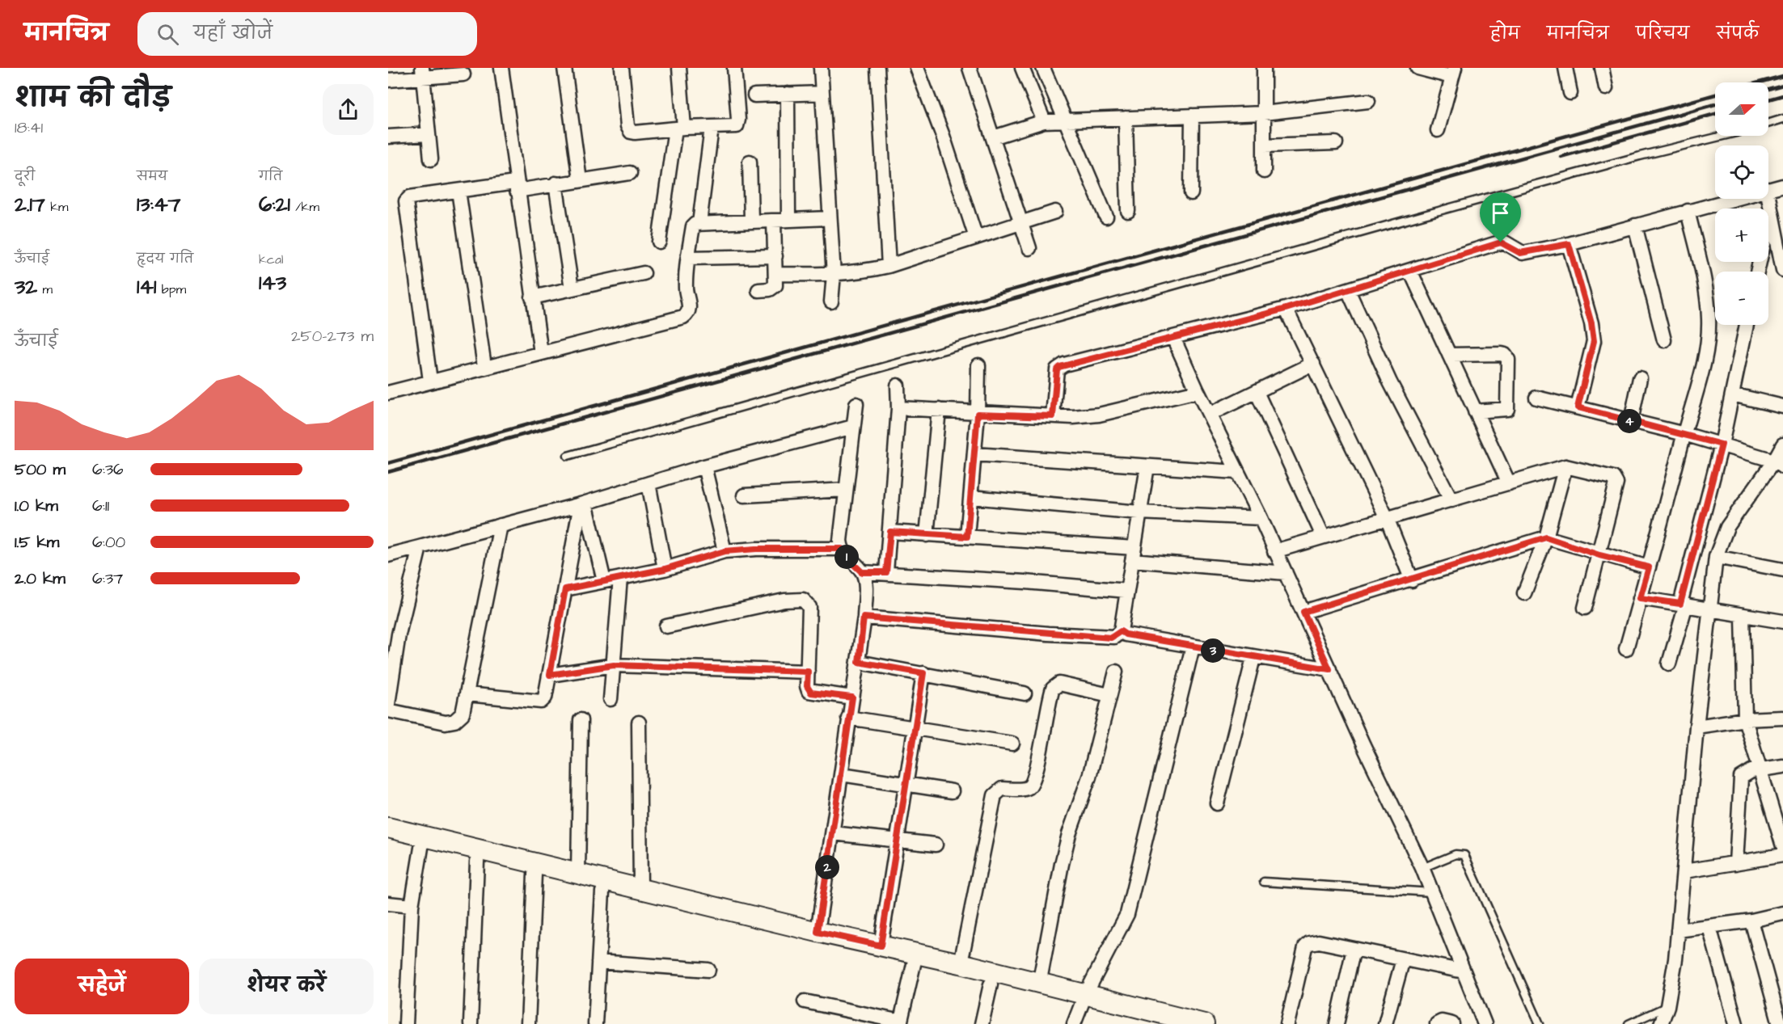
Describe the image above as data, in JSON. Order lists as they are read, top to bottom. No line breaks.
{"north":"right","page":{"header":"मानचित्र","search":"यहाँ खोजें","nav":["होम","मानचित्र","परिचय","संपर्क"],"heading":["शाम की दौड़","18:41"],"map_buttons":["+","−"],"stats":[["दूरी","2.17 km"],["समय","13:47"],["गति","6:21 /km"],["ऊँचाई","32 m"],["हृदय गति","141 bpm"],["kcal","143"]],"chart":["ऊँचाई","250–273 m"],"pins":["4","1","3","2"],"list":[{"name":"500 m","note":"6:36"},{"name":"1.0 km","note":"6:11"},{"name":"1.5 km","note":"6:00"},{"name":"2.0 km","note":"6:37"}],"buttons":["सहेजें","शेयर करें"]}}
